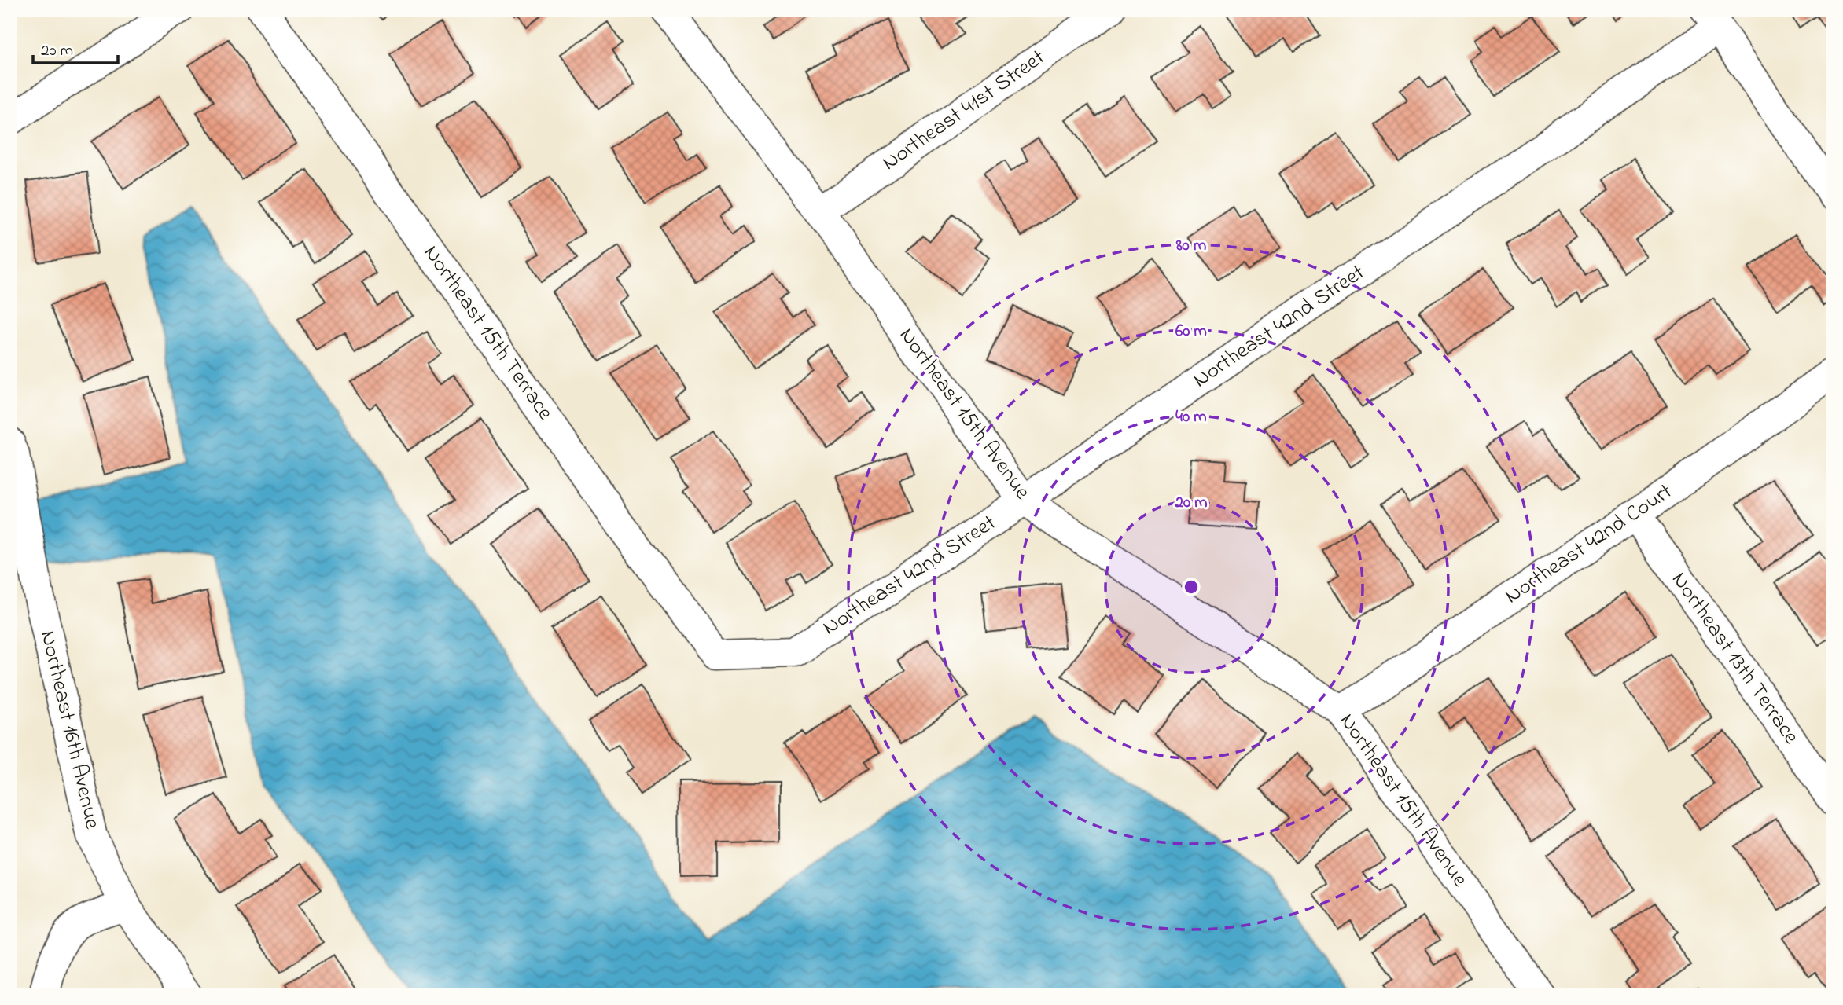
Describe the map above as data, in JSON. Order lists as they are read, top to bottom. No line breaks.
{"streets":{"street":["Northeast 41st Street","Northeast 42nd Street","Northeast 15th Terrace","Northeast 15th Avenue","Northeast 42nd Court","Northeast 13th Terrace","Northeast 16th Avenue"]},"crossings":[["Northeast 41st Street","Northeast 15th Avenue"],["Northeast 42nd Street","Northeast 15th Terrace"],["Northeast 42nd Street","Northeast 15th Avenue"],["Northeast 15th Avenue","Northeast 42nd Court"],["Northeast 42nd Court","Northeast 13th Terrace"]],"scale_bar":"20 m","rings":["80 m","60 m","40 m","20 m"]}
